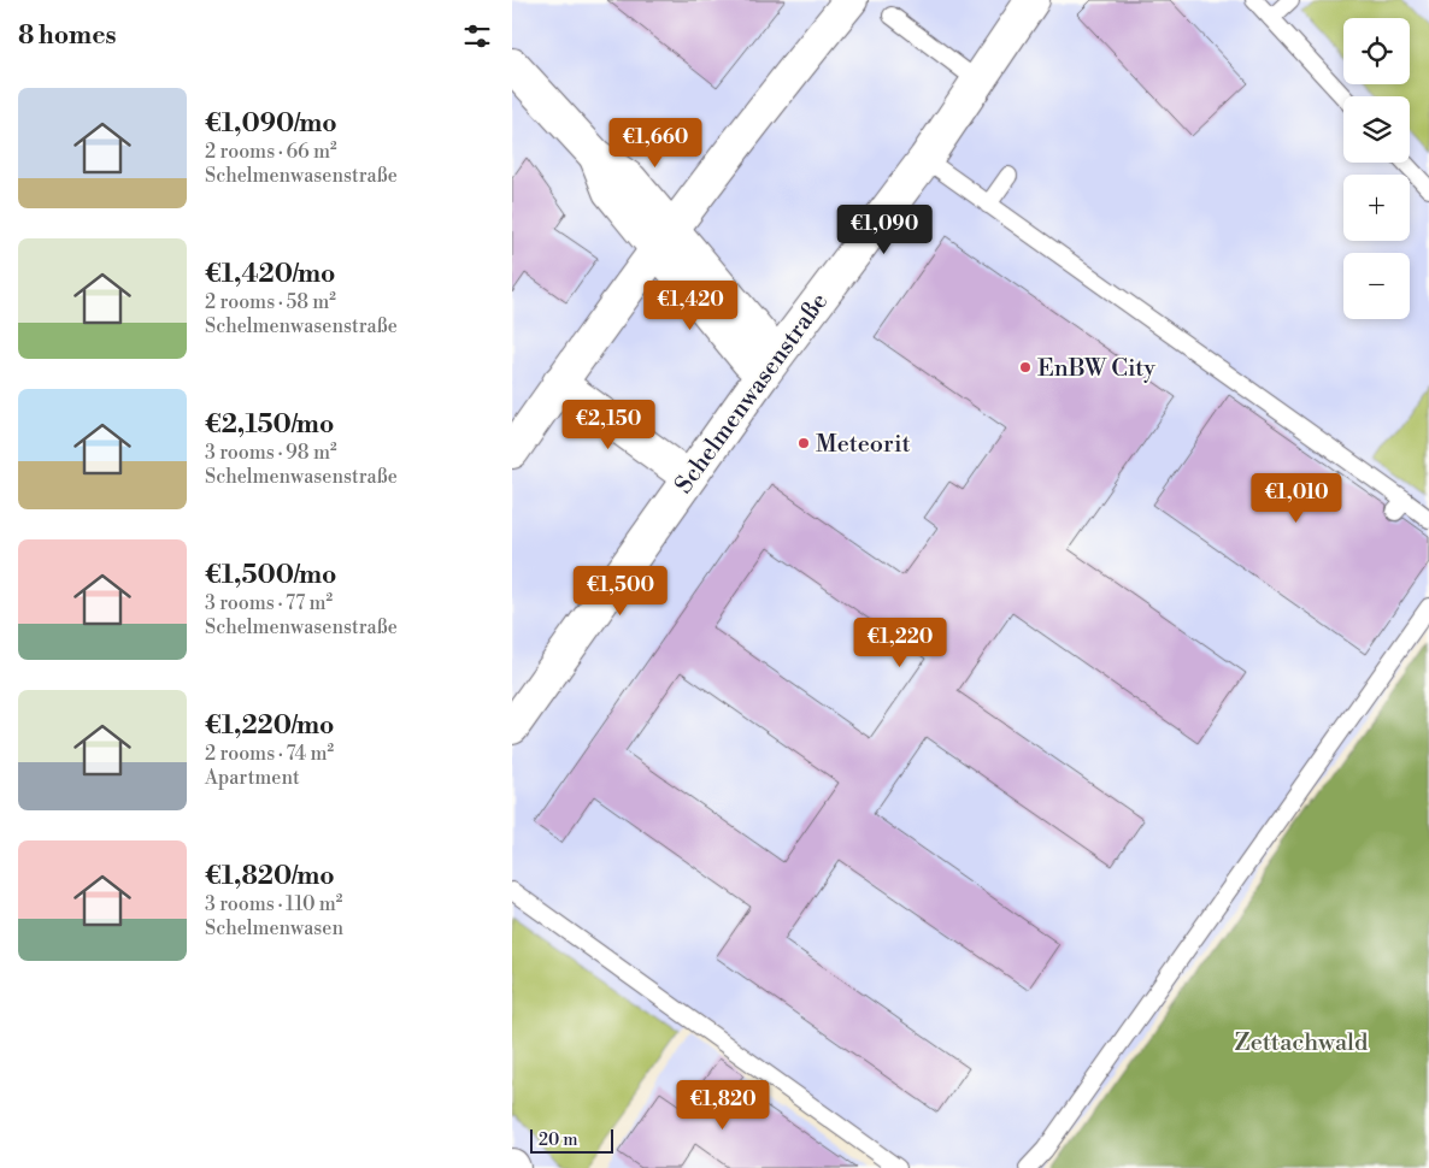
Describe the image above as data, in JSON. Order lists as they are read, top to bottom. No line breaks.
{"streets":{"street":["Schelmenwasenstraße"]},"parks":["Zettachwald"],"places":["EnBW City","Meteorit"],"scale_bar":"20 m","page":{"heading":"8 homes","map_buttons":["+","−"],"list":[{"name":"€1,090/mo","note":"2 rooms · 66 m² · Schelmenwasenstraße"},{"name":"€1,420/mo","note":"2 rooms · 58 m² · Schelmenwasenstraße"},{"name":"€2,150/mo","note":"3 rooms · 98 m² · Schelmenwasenstraße"},{"name":"€1,500/mo","note":"3 rooms · 77 m² · Schelmenwasenstraße"},{"name":"€1,220/mo","note":"2 rooms · 74 m² · Apartment"},{"name":"€1,820/mo","note":"3 rooms · 110 m² · Schelmenwasen"}],"price":["€1,660","€1,090","€1,420","€2,150","€1,010","€1,500","€1,220","€1,820"],"scale":"20 m"}}
